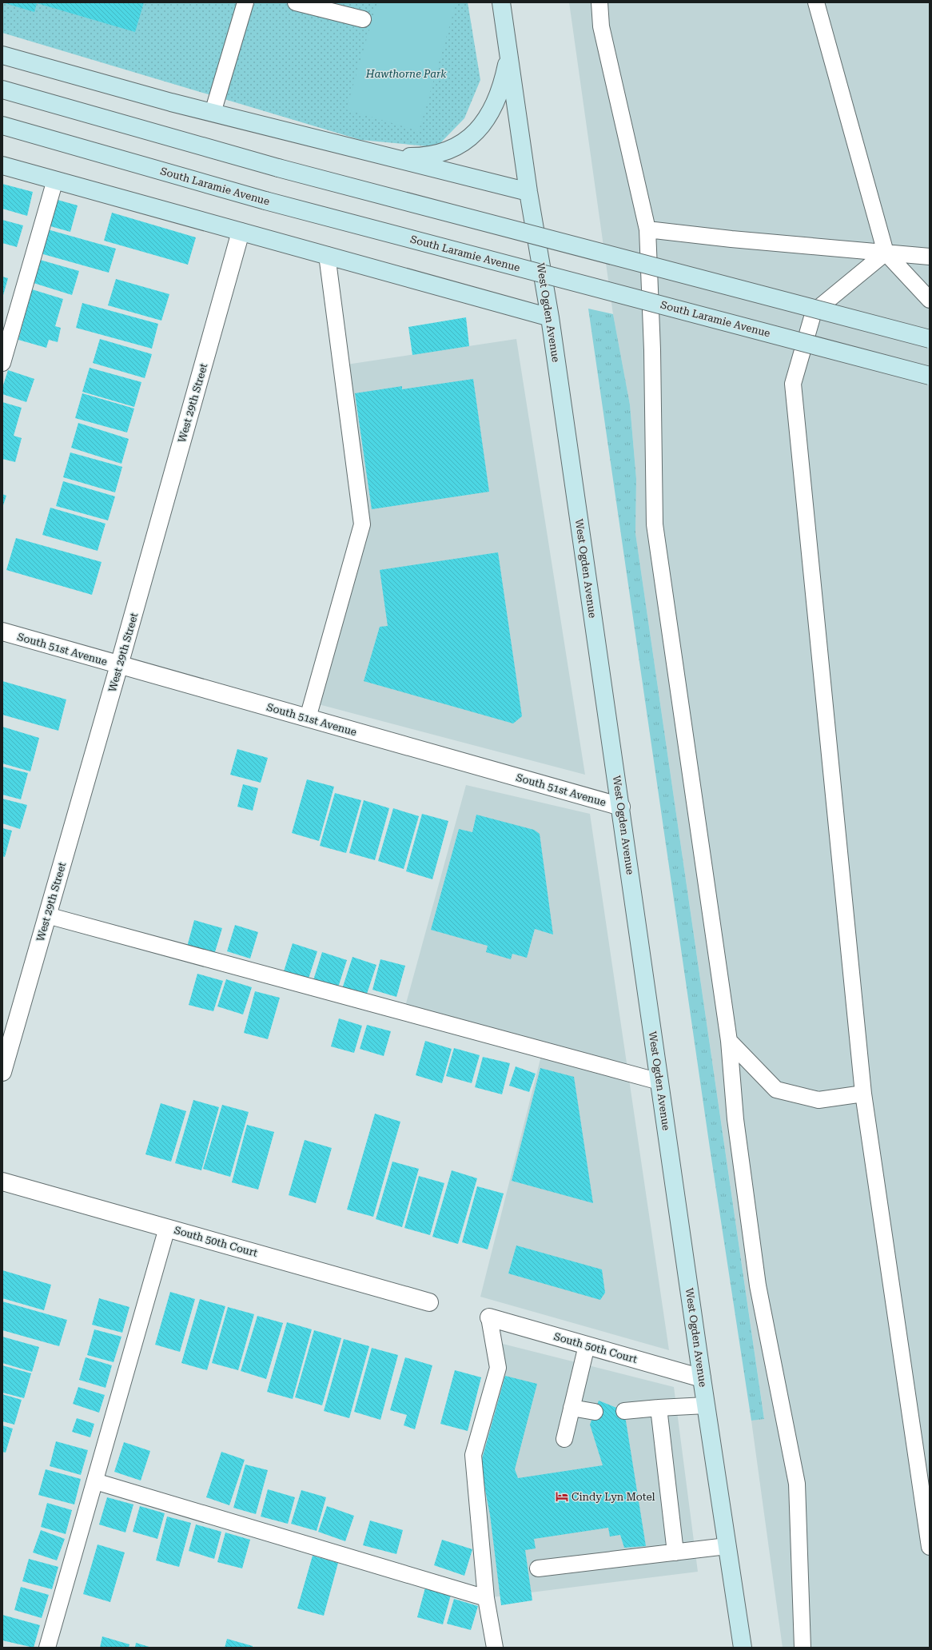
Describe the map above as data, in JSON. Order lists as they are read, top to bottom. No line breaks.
{"streets":{"main road":["South Laramie Avenue","West Ogden Avenue"],"street":["West 29th Street","South 51st Avenue","South 50th Court"]},"crossings":[["West Ogden Avenue","South 51st Avenue"],["West Ogden Avenue","South 50th Court"],["West 29th Street","South 51st Avenue"]],"parks":["Hawthorne Park"],"places":{"hotel":["Cindy Lyn Motel"]}}
